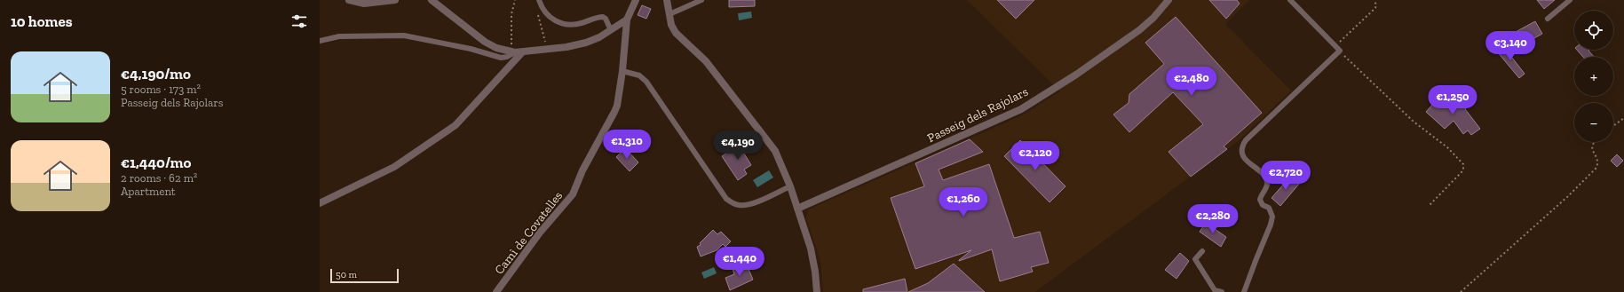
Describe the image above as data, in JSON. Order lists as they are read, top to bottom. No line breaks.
{"streets":{"street":["Passeig dels Rajolars","Camì de Covatelles"]},"scale_bar":"50 m","page":{"heading":"10 homes","map_buttons":["+","−"],"price":["€3,140","€2,480","€1,250","€1,310","€4,190","€2,120","€2,720","€1,260","€2,280","€1,440"],"list":[{"name":"€4,190/mo","note":"5 rooms · 173 m² · Passeig dels Rajolars"},{"name":"€1,440/mo","note":"2 rooms · 62 m² · Apartment"}],"scale":"50 m"}}
